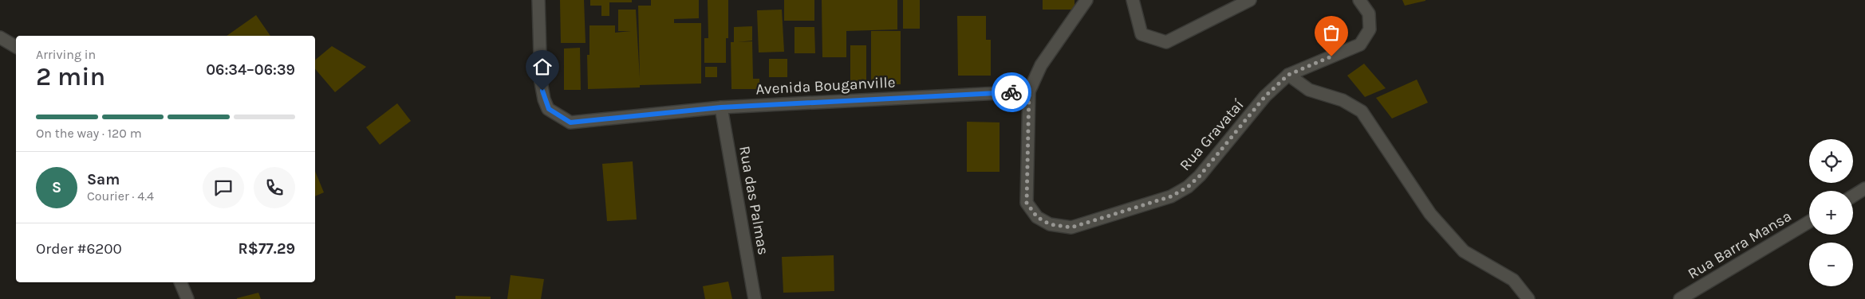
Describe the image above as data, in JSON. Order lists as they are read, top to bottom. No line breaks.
{"streets":{"street":["Avenida Bouganville","Rua Gravataí","Rua das Palmas","Rua Barra Mansa"]},"crossings":[["Avenida Bouganville","Rua Gravataí"],["Avenida Bouganville","Rua das Palmas"]],"page":{"heading":["2 min","Arriving in","06:34–06:39"],"panel":["Sam","Courier · 4.4","Order #6200","R$77.29"],"bar":"On the way · 120 m","map_buttons":["+","−"],"round":"S"}}
